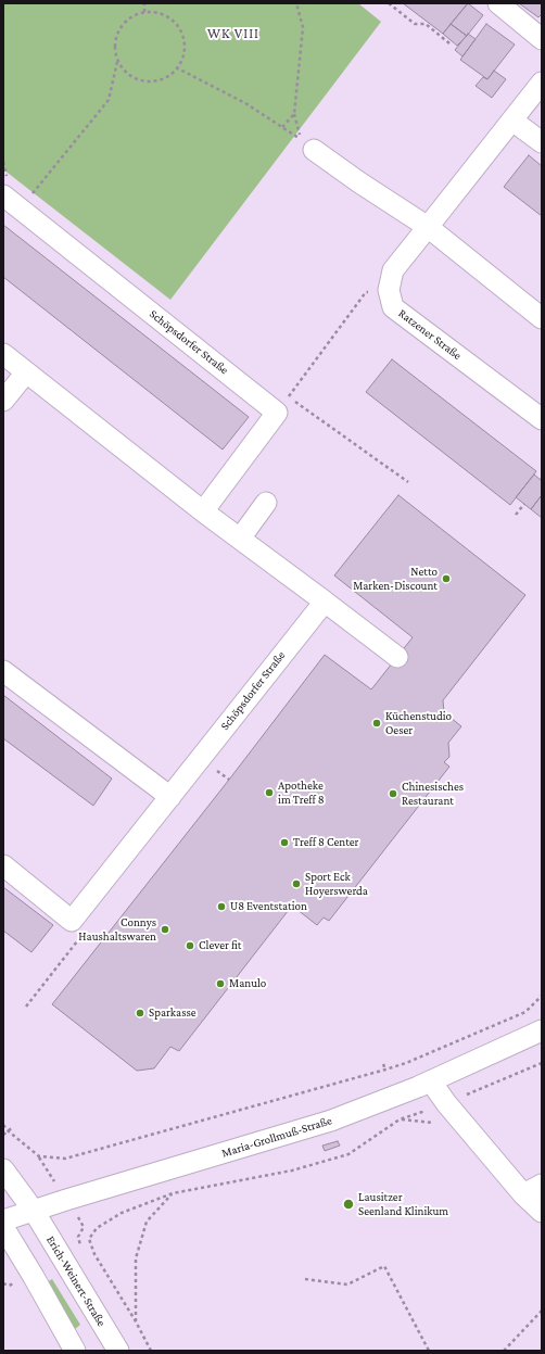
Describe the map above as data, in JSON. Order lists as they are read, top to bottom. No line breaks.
{"streets":{"street":["Ratzener Straße","Schöpsdorfer Straße","Maria-Grollmuß-Straße","Erich-Weinert-Straße"]},"crossings":[["Maria-Grollmuß-Straße","Erich-Weinert-Straße"]],"districts":["WK VIII"],"places":["Netto Marken-Discount","Küchenstudio Oeser","Apotheke im Treff 8","Chinesisches Restaurant","Treff 8 Center","Sport Eck Hoyerswerda","U8 Eventstation","Connys Haushaltswaren","Clever fit","Manulo","Sparkasse","Lausitzer Seenland Klinikum"]}
